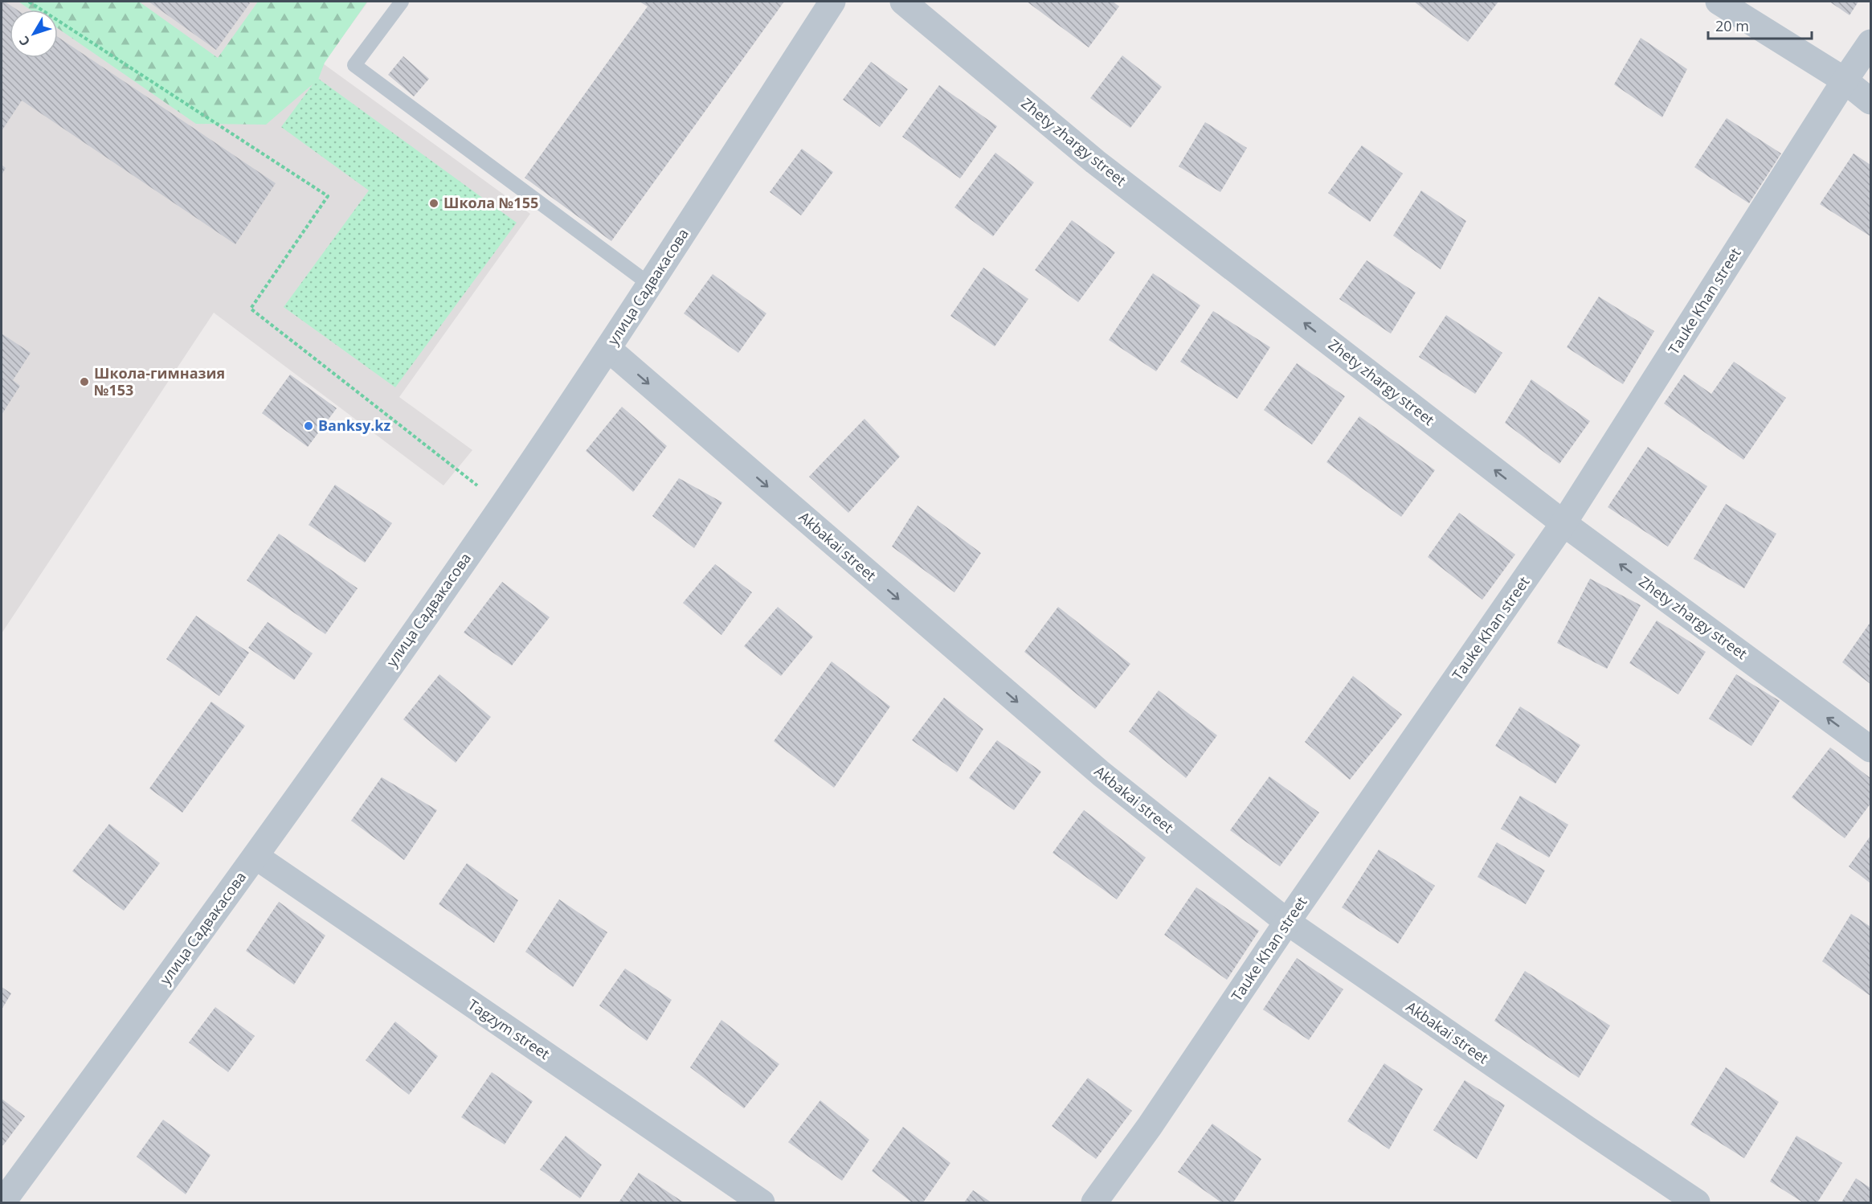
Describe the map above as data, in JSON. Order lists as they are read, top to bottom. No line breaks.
{"streets":{"street":["Zhety zhargy street","улица Садвакасова","Tauke Khan street","Akbakai street","Tagzym street"]},"crossings":[["Zhety zhargy street","Tauke Khan street"],["улица Садвакасова","Akbakai street"],["улица Садвакасова","Tagzym street"],["Tauke Khan street","Akbakai street"]],"one_way":["Zhety zhargy street","Akbakai street"],"places":["Школа №155","Школа-гимназия №153","Banksy.kz"],"scale_bar":"20 m","north":"bottom left"}
